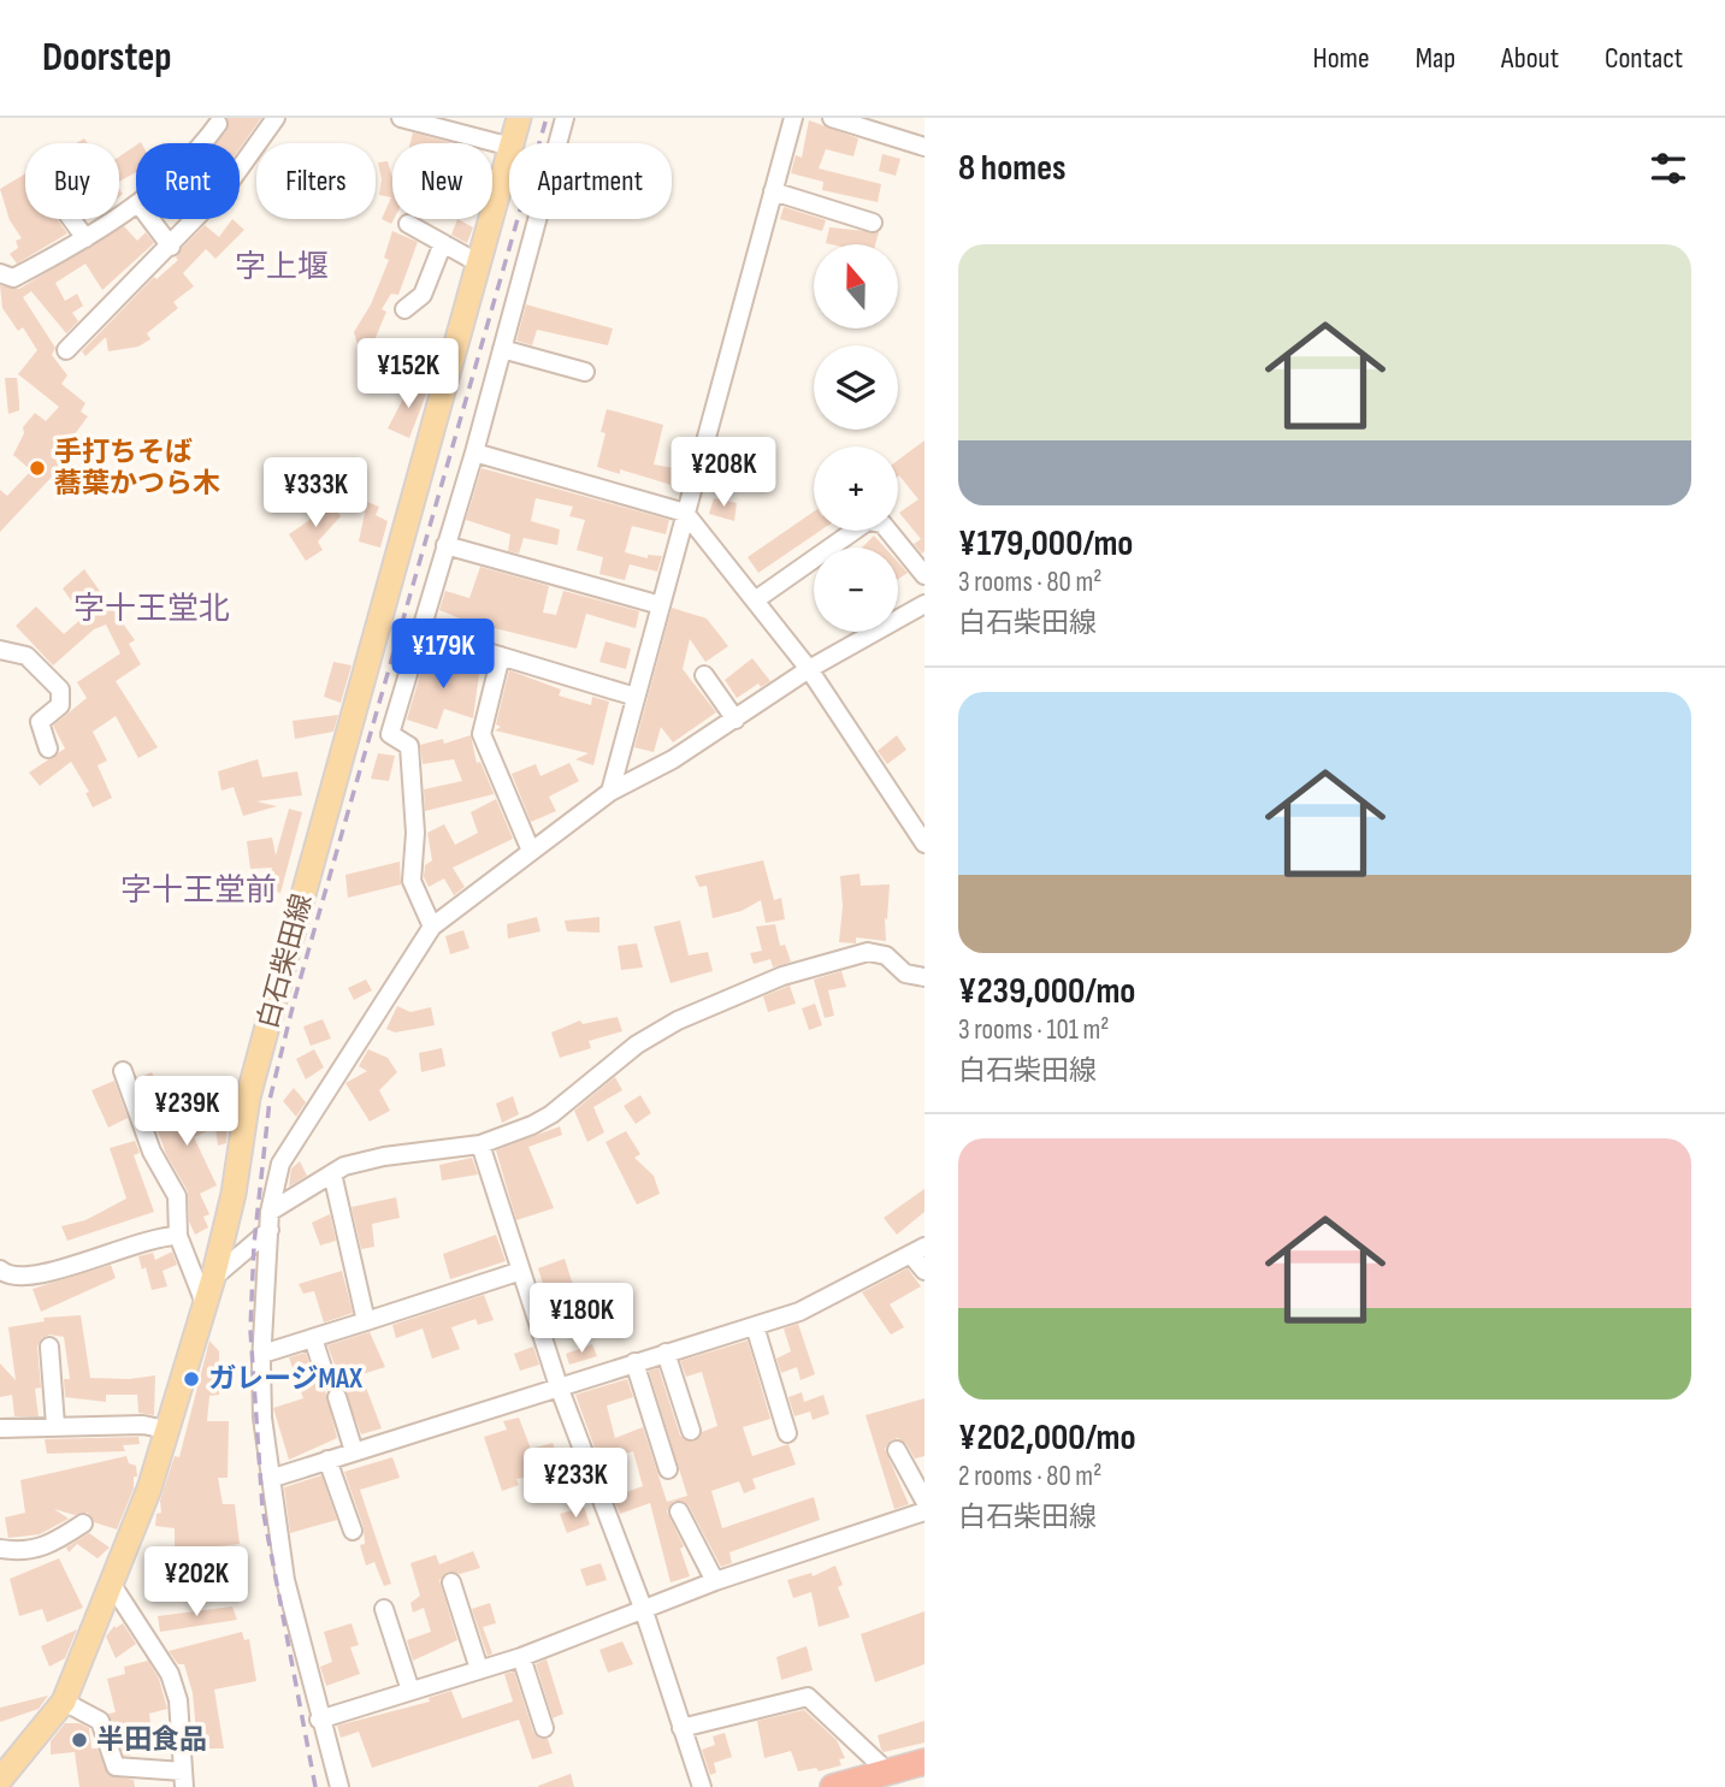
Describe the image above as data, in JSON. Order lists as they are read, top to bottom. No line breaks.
{"streets":{"main road":["白石柴田線"]},"districts":["字上堰","字十王堂北","字十王堂前"],"places":["手打ちそば 蕎葉かつら木","ガレージMAX","半田食品"],"north":"top","page":{"header":"Doorstep","nav":["Home","Map","About","Contact"],"heading":"8 homes","chip":["Buy","Rent","Filters","New","Apartment"],"list":[{"name":"¥179,000/mo","note":"3 rooms · 80 m² · 白石柴田線"},{"name":"¥239,000/mo","note":"3 rooms · 101 m² · 白石柴田線"},{"name":"¥202,000/mo","note":"2 rooms · 80 m² · 白石柴田線"}],"map_buttons":["+","−"],"price":["¥152K","¥208K","¥333K","¥179K","¥239K","¥180K","¥233K","¥202K"]}}
